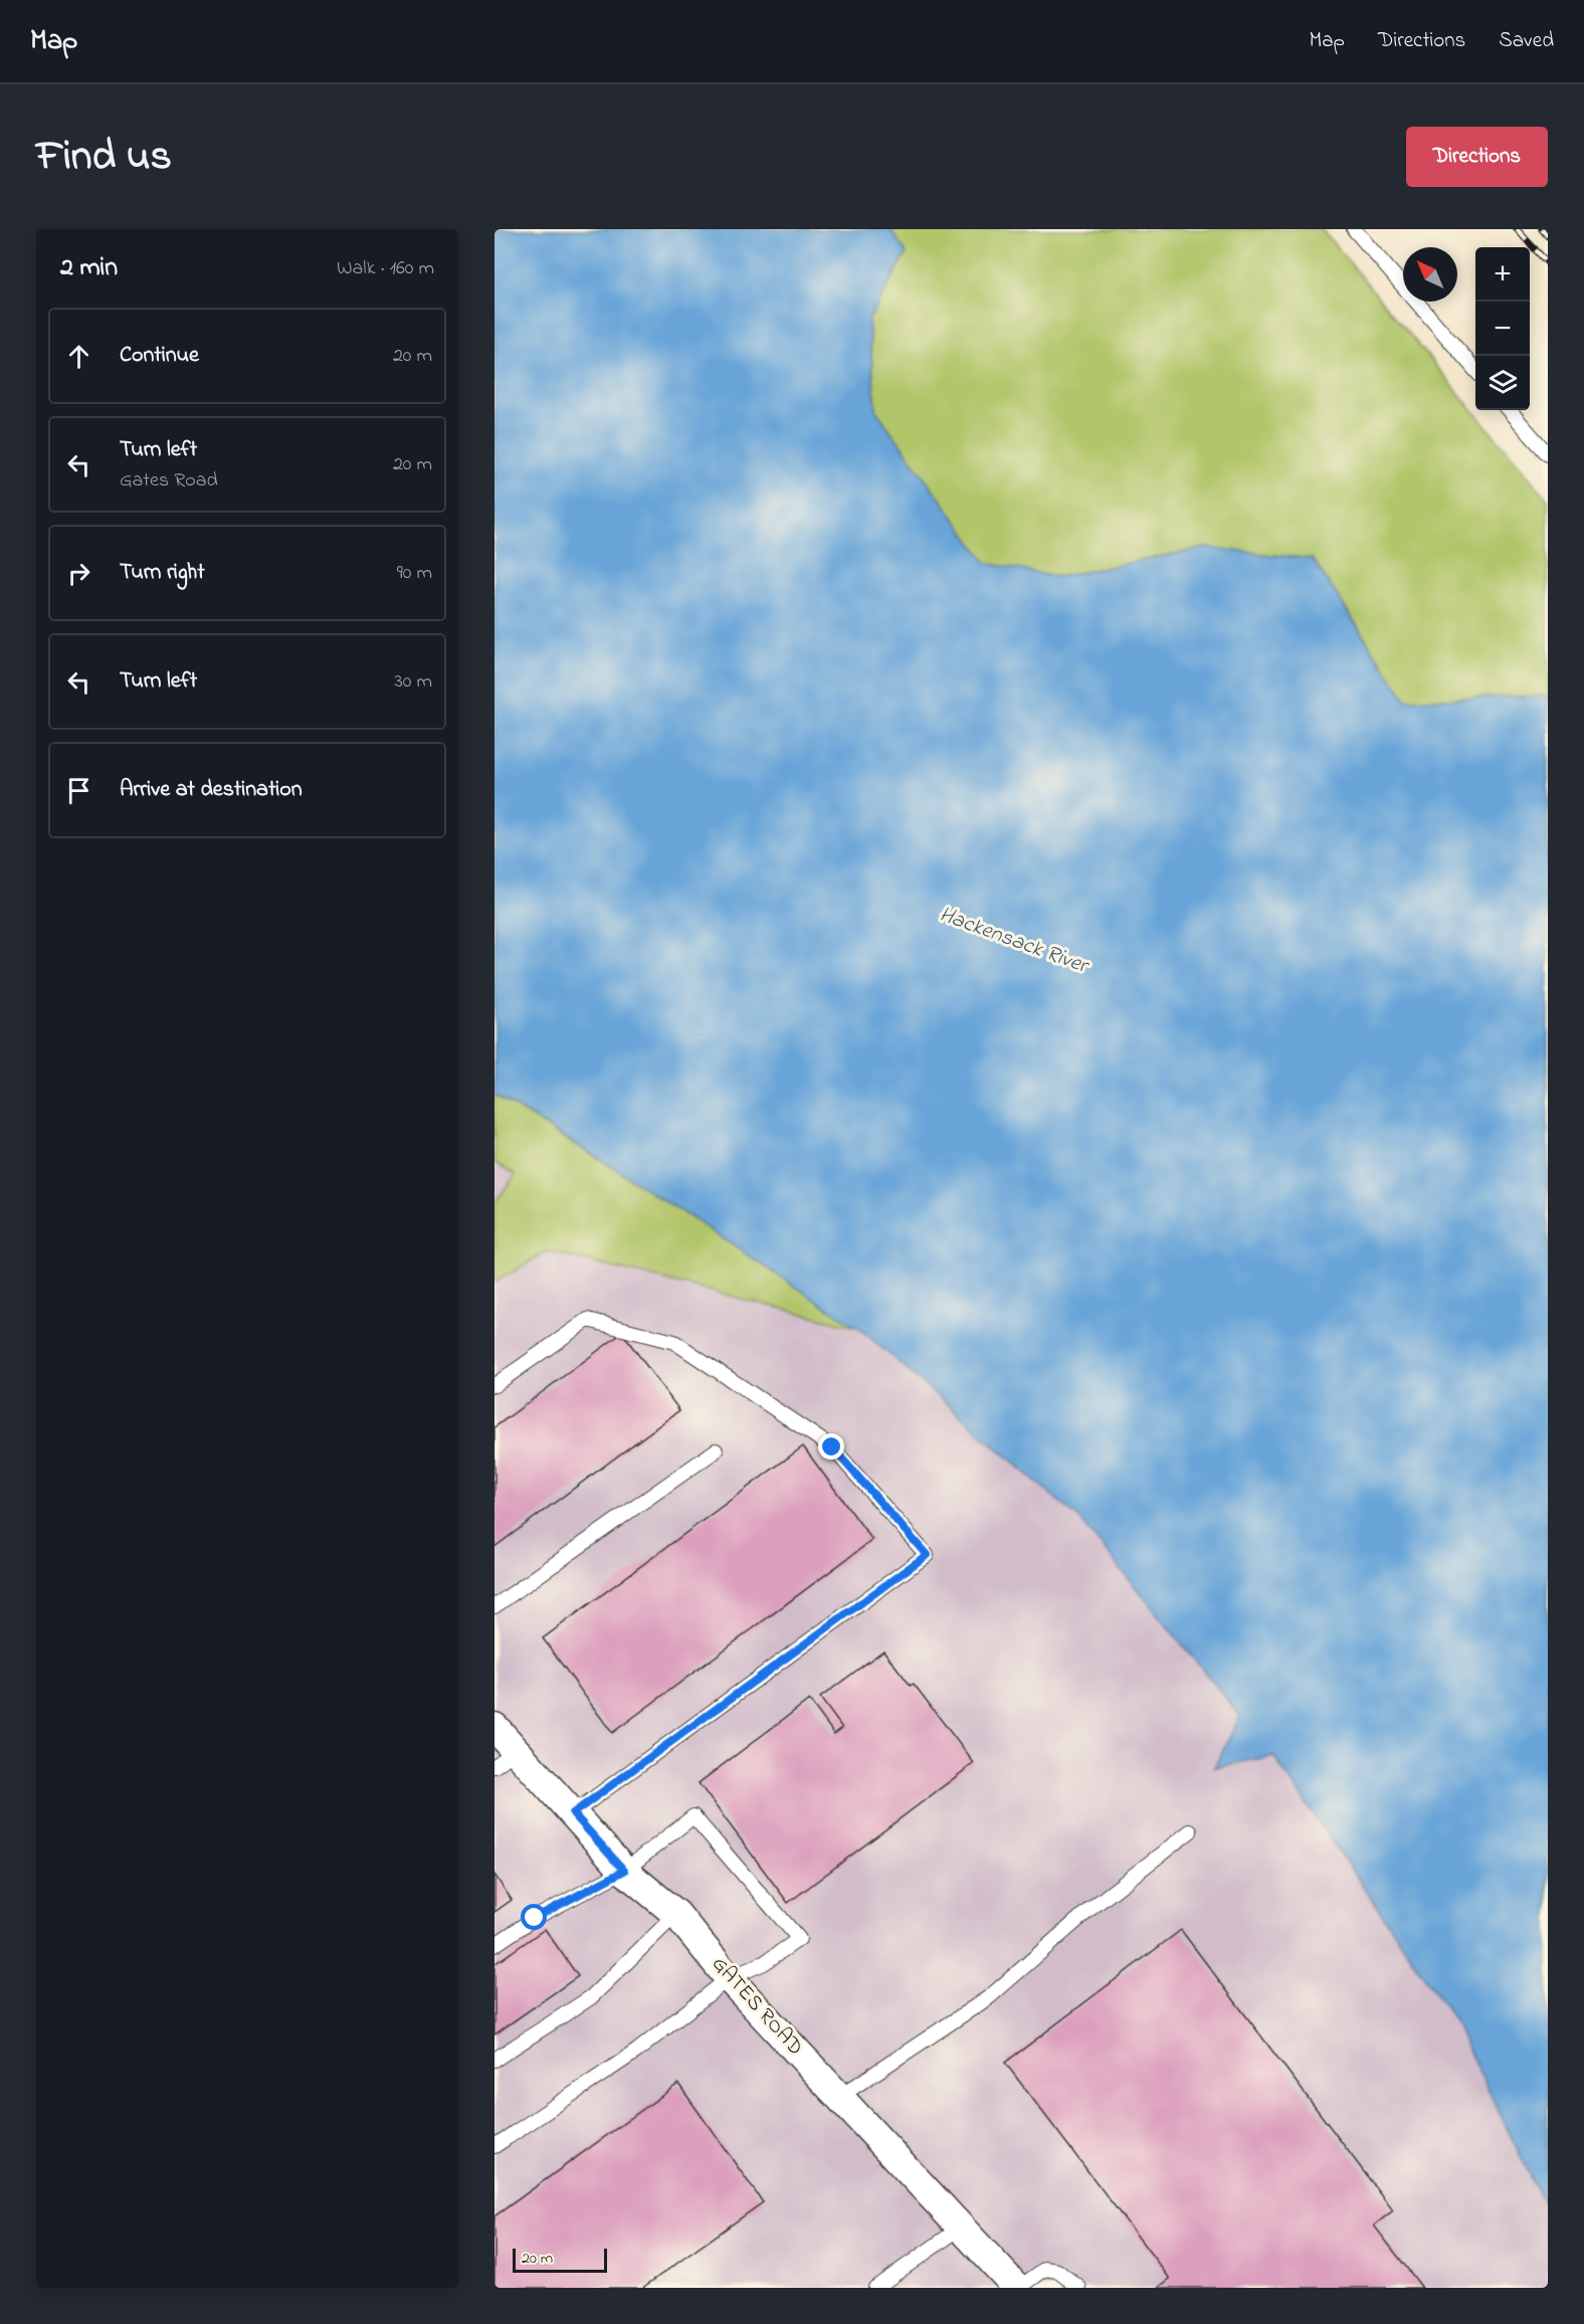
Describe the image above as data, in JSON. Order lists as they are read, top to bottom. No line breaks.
{"streets":{"street":["GATES ROAD"]},"water":["Hackensack River"],"scale_bar":"20 m","north":"top left","page":{"header":"Map","nav":["Map","Directions","Saved"],"title":"Find us","buttons":"Directions","heading":["2 min","Walk · 160 m"],"map_buttons":["+","−"],"list":[["Continue","20 m"],["Turn left","Gates Road","20 m"],["Turn right","90 m"],["Turn left","30 m"],"Arrive at destination"],"scale":"20 m"}}
